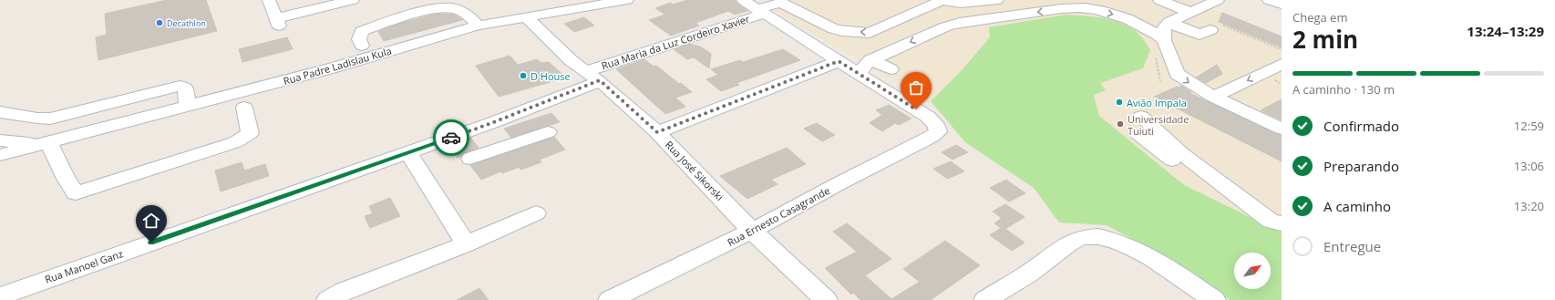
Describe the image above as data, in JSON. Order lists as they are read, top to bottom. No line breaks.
{"streets":{"street":["Rua Maria da Luz Cordeiro Xavier","Rua Padre Ladislau Kula","Rua José Sikorski","Rua Ernesto Casagrande","Rua Manoel Ganz"]},"crossings":[["Rua Maria da Luz Cordeiro Xavier","Rua José Sikorski"],["Rua Maria da Luz Cordeiro Xavier","Rua Manoel Ganz"],["Rua Padre Ladislau Kula","Rua José Sikorski"],["Rua José Sikorski","Rua Ernesto Casagrande"],["Rua José Sikorski","Rua Manoel Ganz"]],"places":["Decathlon","D House","Avião Impala","Universidade Tuiuti"],"north":"top right","page":{"heading":["2 min","Chega em","13:24–13:29"],"bar":"A caminho · 130 m","list":[["Confirmado","12:59"],["Preparando","13:06"],["A caminho","13:20"],"Entregue"]}}
